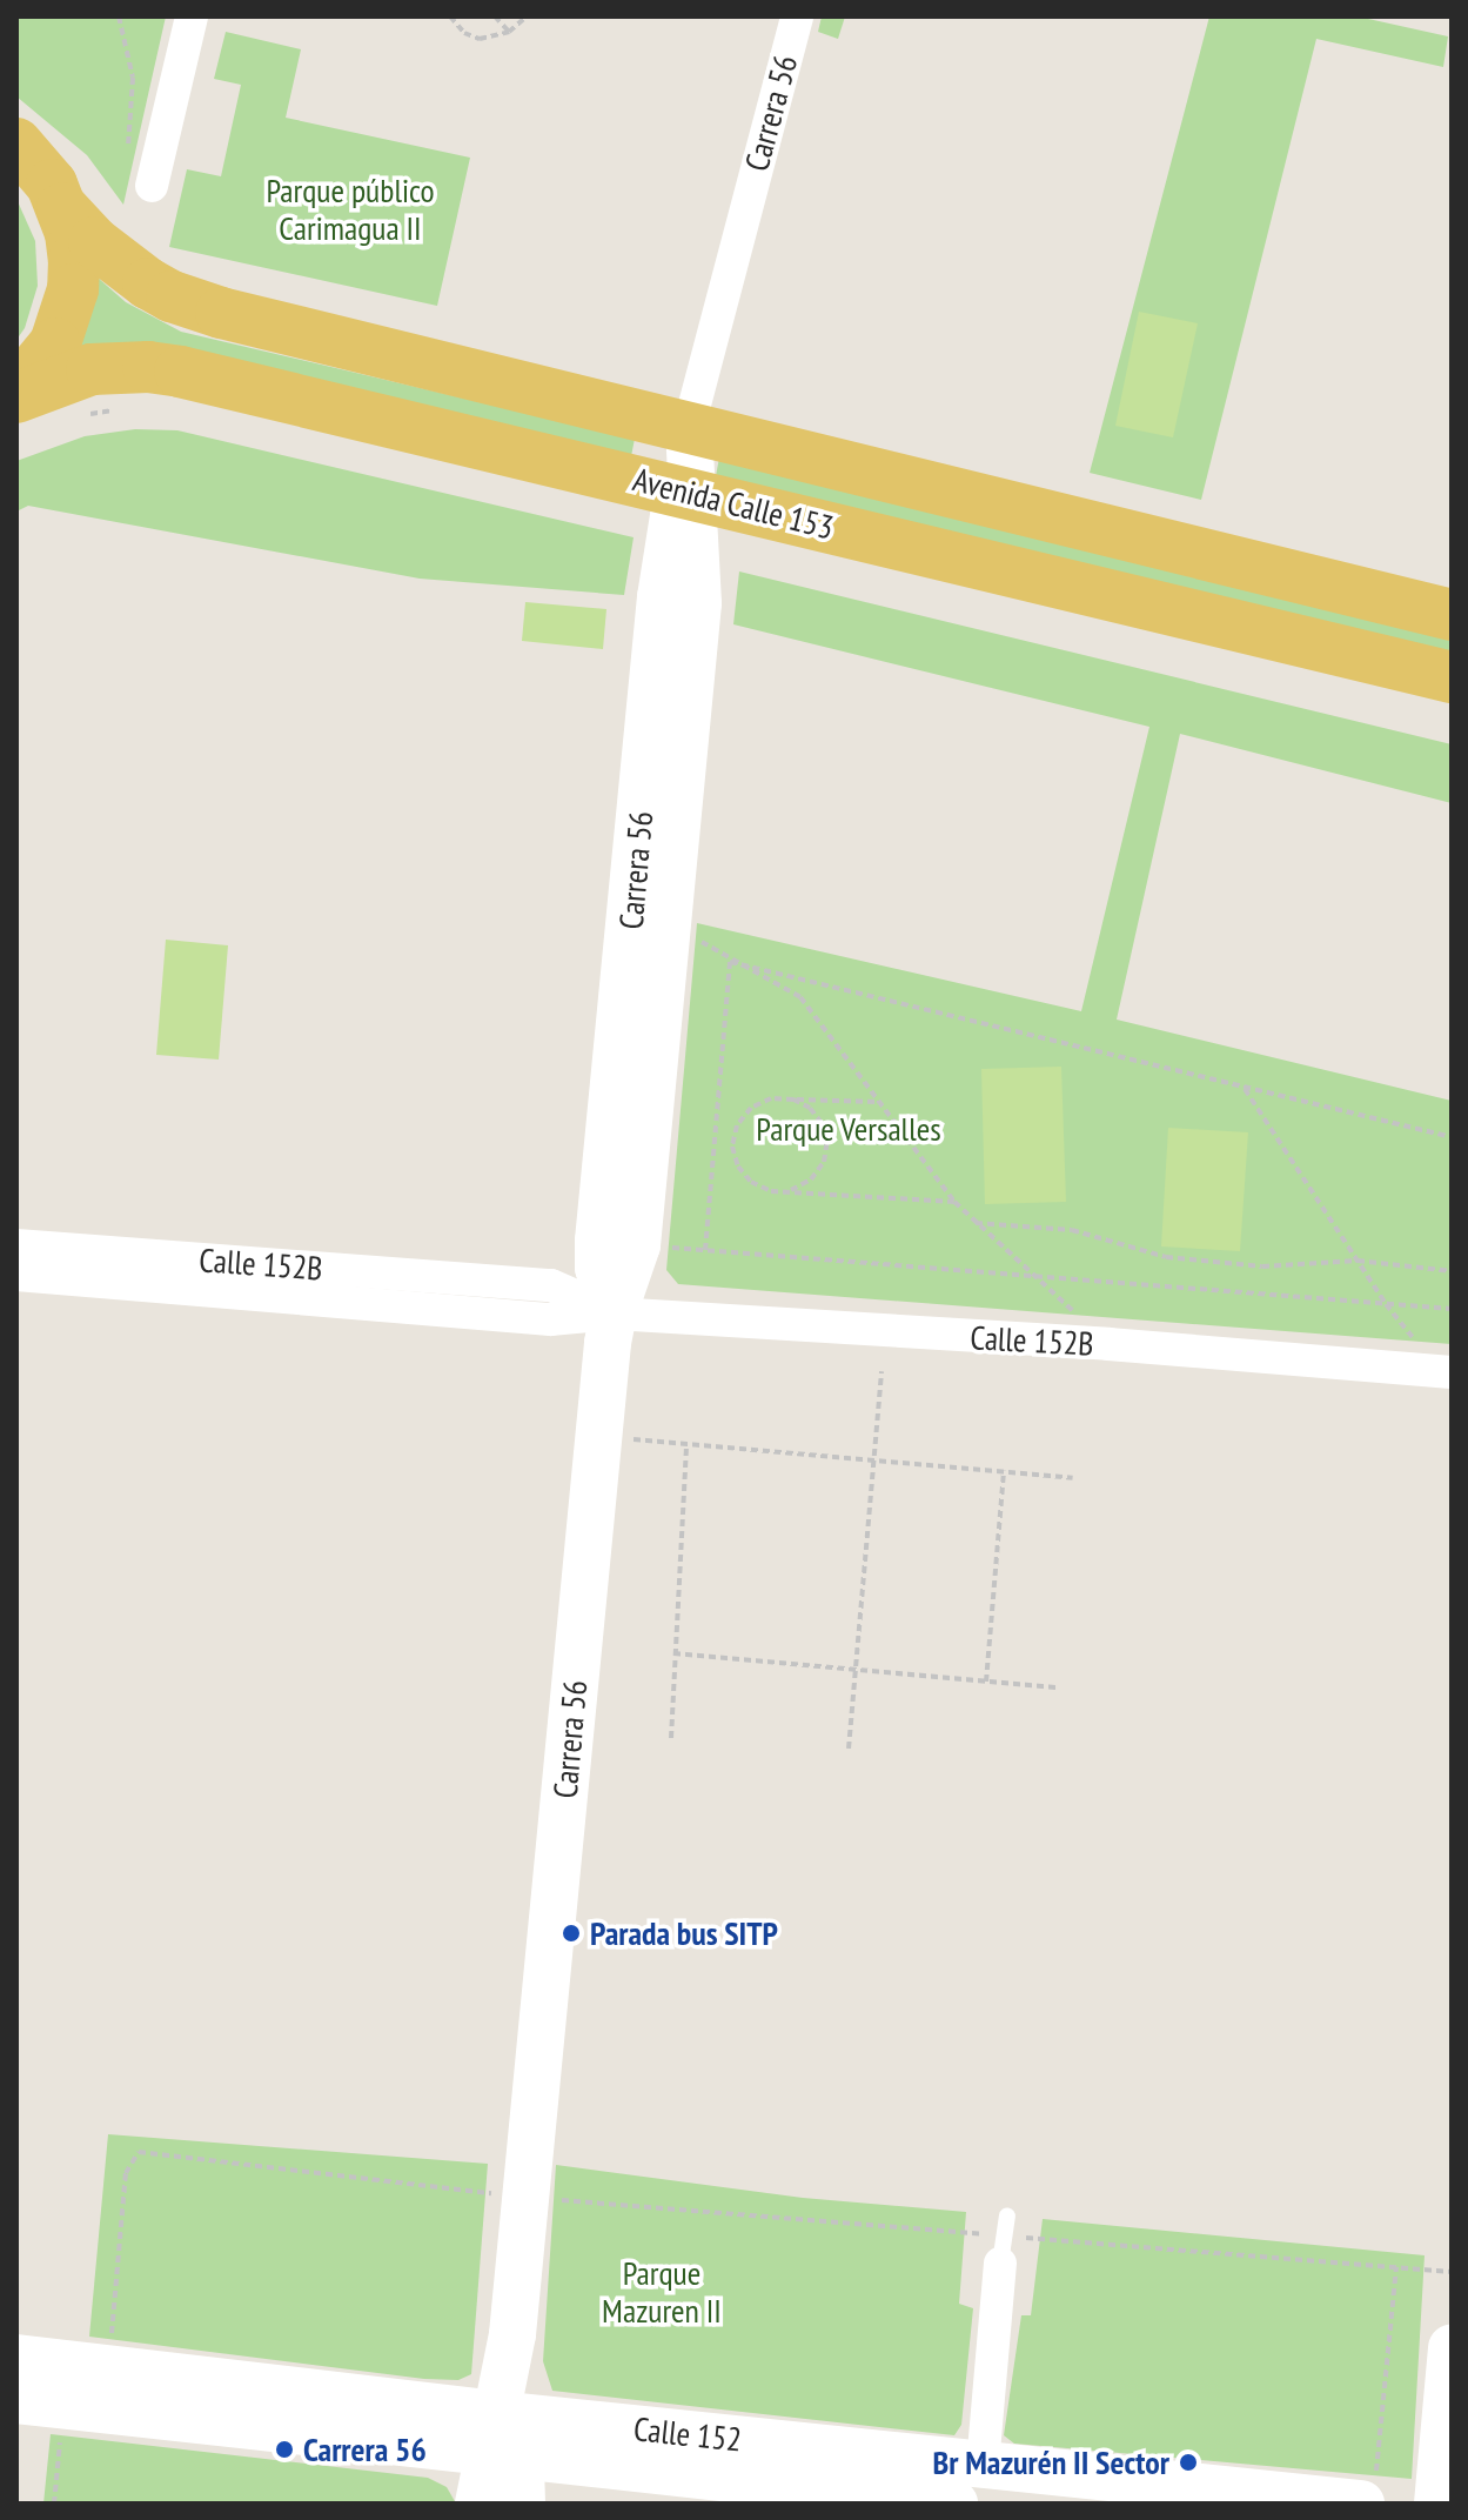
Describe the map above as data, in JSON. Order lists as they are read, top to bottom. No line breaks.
{"streets":{"main road":["Avenida Calle 153"],"street":["Carrera 56","Calle 152B","Calle 152"]},"crossings":[["Carrera 56","Avenida Calle 153"],["Carrera 56","Calle 152B"],["Carrera 56","Calle 152"]],"parks":["Parque público Carimagua II","Parque Versalles","Parque Mazuren II"],"places":["Parada bus SITP","Carrera 56","Br Mazurén II Sector"]}
